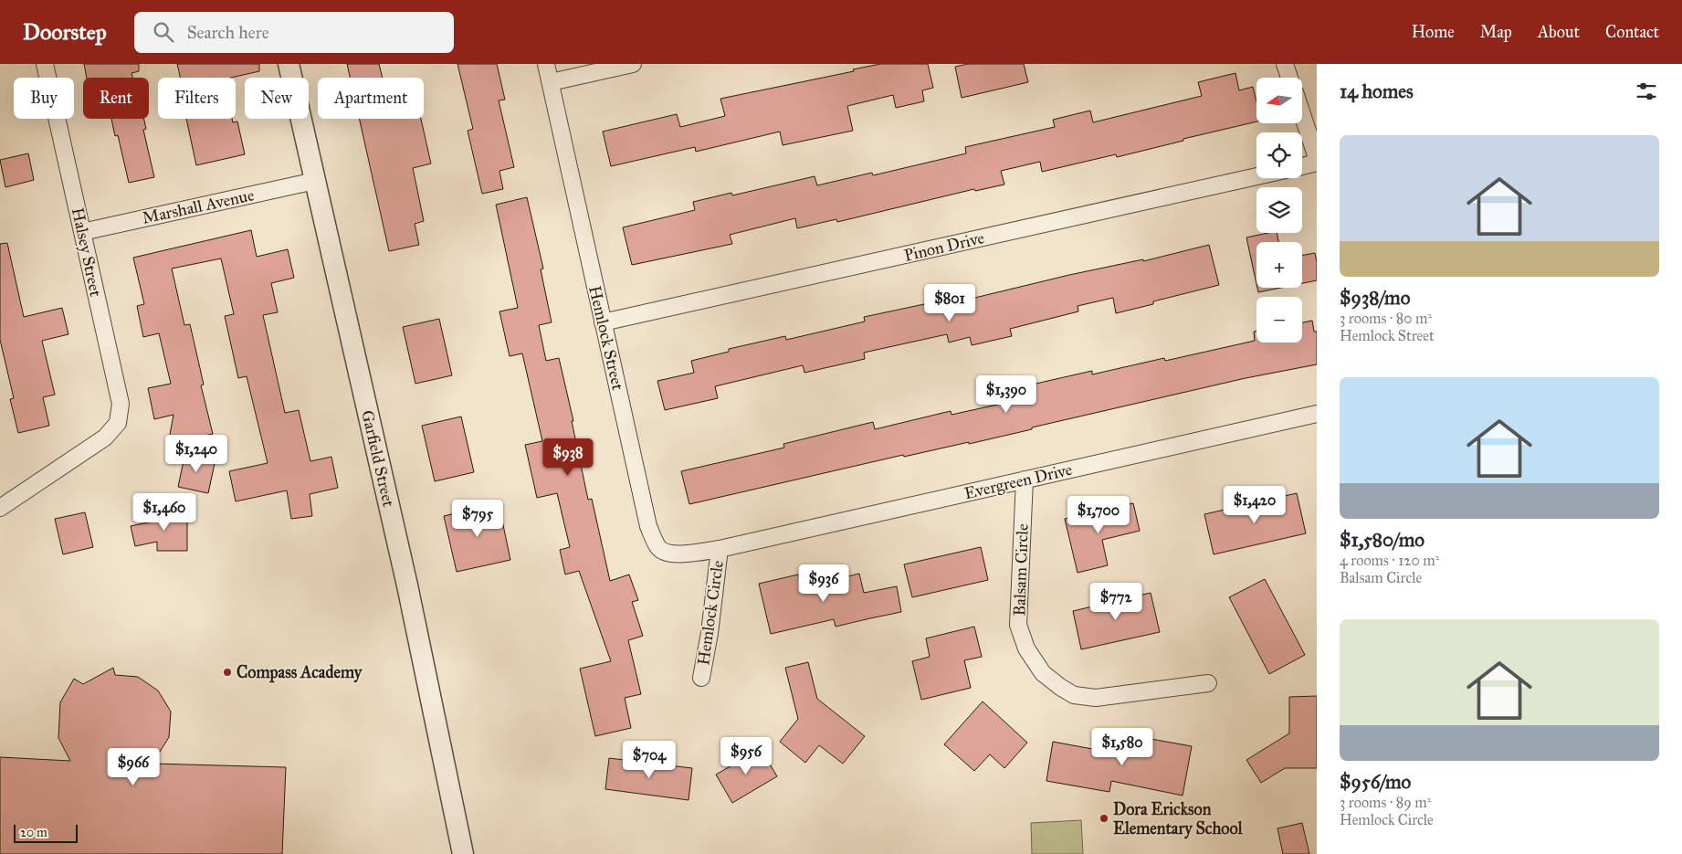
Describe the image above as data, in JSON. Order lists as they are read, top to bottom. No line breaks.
{"streets":{"street":["Marshall Avenue","Pinon Drive","Halsey Street","Hemlock Street","Garfield Street","Evergreen Drive","Balsam Circle","Hemlock Circle"]},"crossings":[["Marshall Avenue","Halsey Street"],["Marshall Avenue","Garfield Street"],["Pinon Drive","Hemlock Street"],["Hemlock Street","Evergreen Drive"],["Hemlock Street","Hemlock Circle"],["Evergreen Drive","Balsam Circle"],["Evergreen Drive","Hemlock Circle"]],"places":["Compass Academy","Dora Erickson Elementary School"],"scale_bar":"20 m","north":"left","page":{"header":"Doorstep","search":"Search here","nav":["Home","Map","About","Contact"],"heading":"14 homes","map_buttons":["+","−"],"chip":["Buy","Rent","Filters","New","Apartment"],"list":[{"name":"$938/mo","note":"3 rooms · 80 m² · Hemlock Street"},{"name":"$1,580/mo","note":"4 rooms · 120 m² · Balsam Circle"},{"name":"$956/mo","note":"3 rooms · 89 m² · Hemlock Circle"}],"price":["$801","$1,390","$1,240","$938","$1,420","$1,460","$1,700","$795","$936","$772","$1,580","$956","$704","$966"],"scale":"20 m"}}
